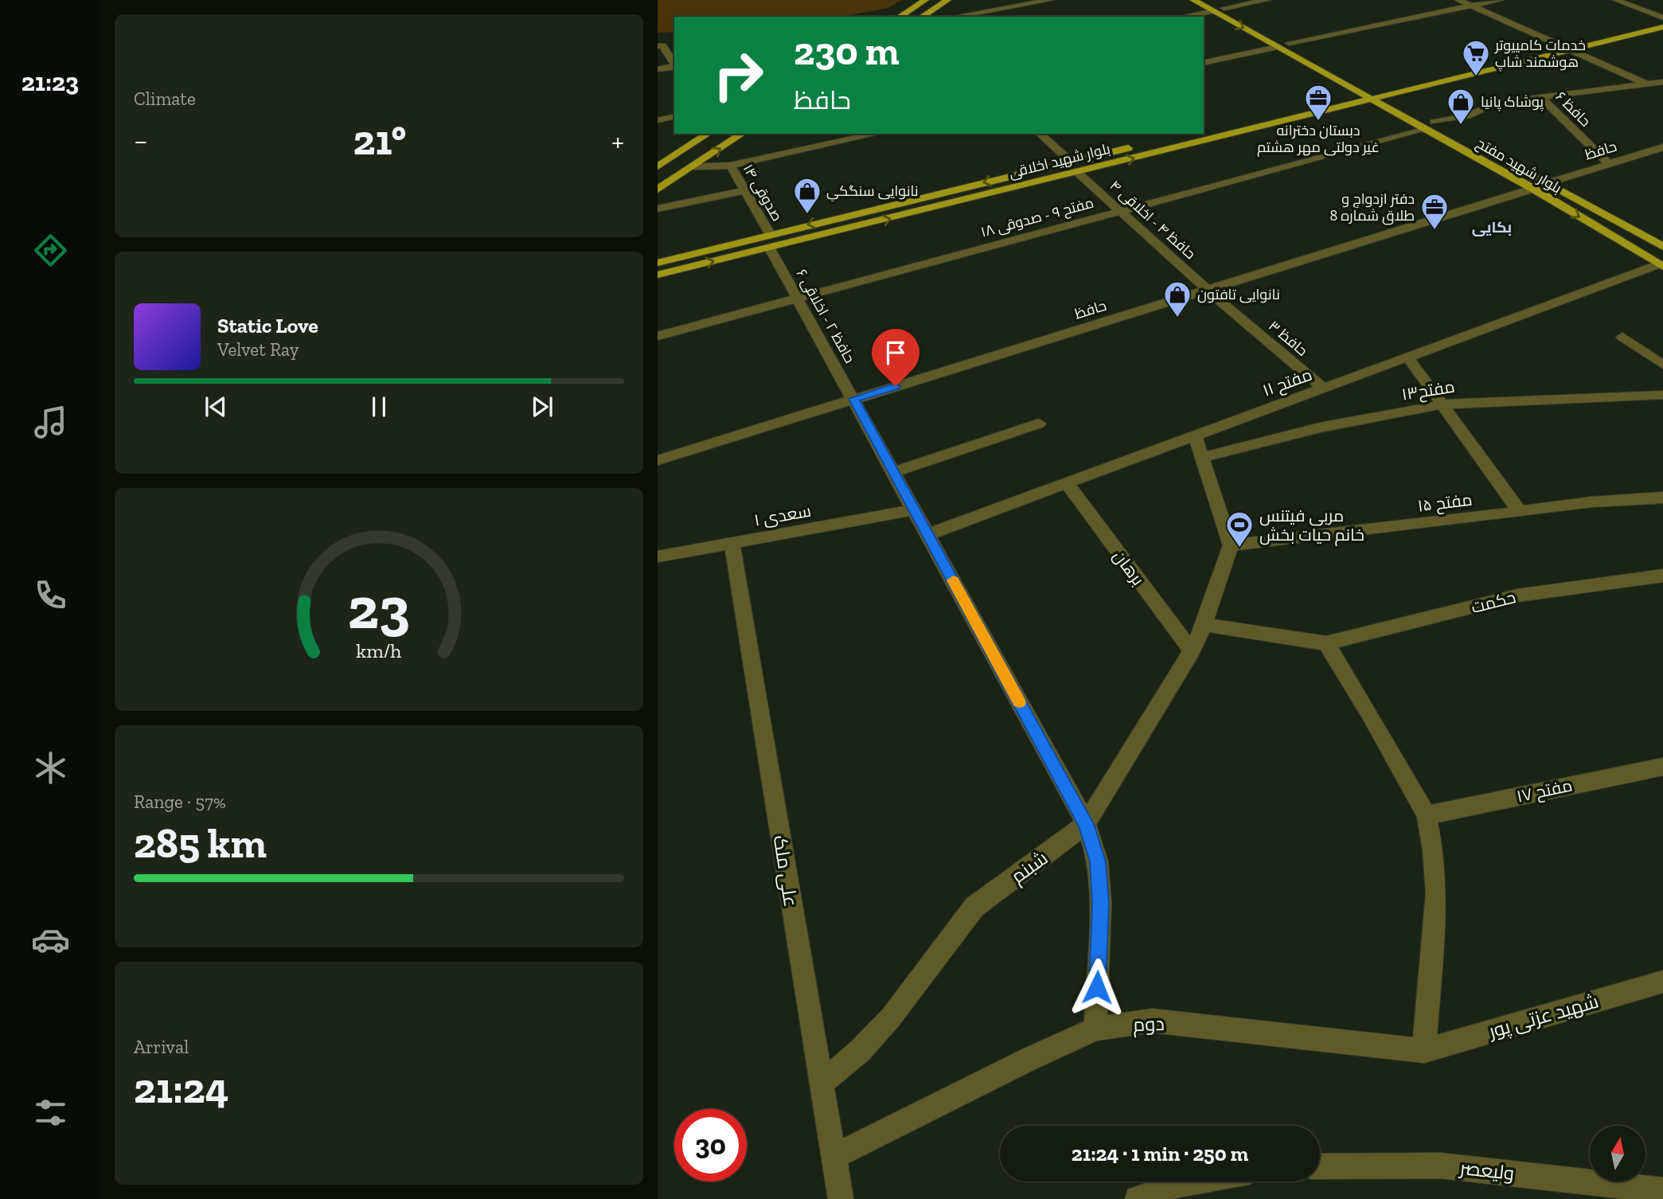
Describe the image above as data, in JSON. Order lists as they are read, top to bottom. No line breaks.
{"streets":{"main road":["بلوار شهید اخلاقی","بلوار شهید مفتح"],"street":["حافظ ۶","حافظ","صدوقی ۱۴","مفتح ۹ - صدوقی ۱۸","حافظ ۴ - اخلاقی ۴","حافظ ۲ - اخلاقی ۶","حافظ ۳","مفتح ۱۱","مفتح۱۳","مفتح ۱۵","سعدی ۱","برهان","حکمت","مفتح ۱۷","شبنم","علی ملک","شهید عزتی پور","دوم","ولیعصر"]},"crossings":[["حافظ ۶","حافظ"],["حافظ","بلوار شهید مفتح"],["حافظ","حافظ ۴ - اخلاقی ۴"],["حافظ","حافظ ۲ - اخلاقی ۶"],["حافظ","حافظ ۳"],["بلوار شهید اخلاقی","بلوار شهید مفتح"],["بلوار شهید اخلاقی","صدوقی ۱۴"],["بلوار شهید اخلاقی","حافظ ۴ - اخلاقی ۴"],["بلوار شهید اخلاقی","حافظ ۲ - اخلاقی ۶"],["بلوار شهید مفتح","مفتح ۹ - صدوقی ۱۸"],["بلوار شهید مفتح","مفتح ۱۱"],["مفتح ۹ - صدوقی ۱۸","حافظ ۴ - اخلاقی ۴"],["مفتح ۹ - صدوقی ۱۸","حافظ ۲ - اخلاقی ۶"],["حافظ ۴ - اخلاقی ۴","حافظ ۳"],["حافظ ۲ - اخلاقی ۶","مفتح ۱۱"],["حافظ ۲ - اخلاقی ۶","سعدی ۱"],["حافظ ۲ - اخلاقی ۶","شبنم"],["حافظ ۲ - اخلاقی ۶","دوم"],["حافظ ۳","مفتح ۱۱"],["مفتح ۱۱","برهان"],["مفتح ۱۵","شبنم"],["سعدی ۱","علی ملک"],["برهان","شبنم"],["شبنم","علی ملک"],["علی ملک","دوم"],["شهید عزتی پور","دوم"]],"districts":["بکایی"],"places":{"supermarket":["خدمات کامپیوتر هوشمند شاپ"],"office":["دبستان دخترانه غیر دولتی مهر هشتم","دفتر ازدواج و طلاق شماره 8"],"shop":["پوشاک پانیا","نانوایی سنگکیِ","نانوایی تافتون"],"sports":["مربی فیتنس خانم حیات بخش"]},"north":"top","page":{"tabs":"21:23","tile":["Climate",["Range · 57%","285 km"],["Arrival","21:24"]],"turn":["230 m","حافظ"],"heat":["−","21°","+"],"song":["Static Love","Velvet Ray"],"limit":"30","trip":"21:24 · 1 min · 250 m","gauge":["23","km/h"]}}
